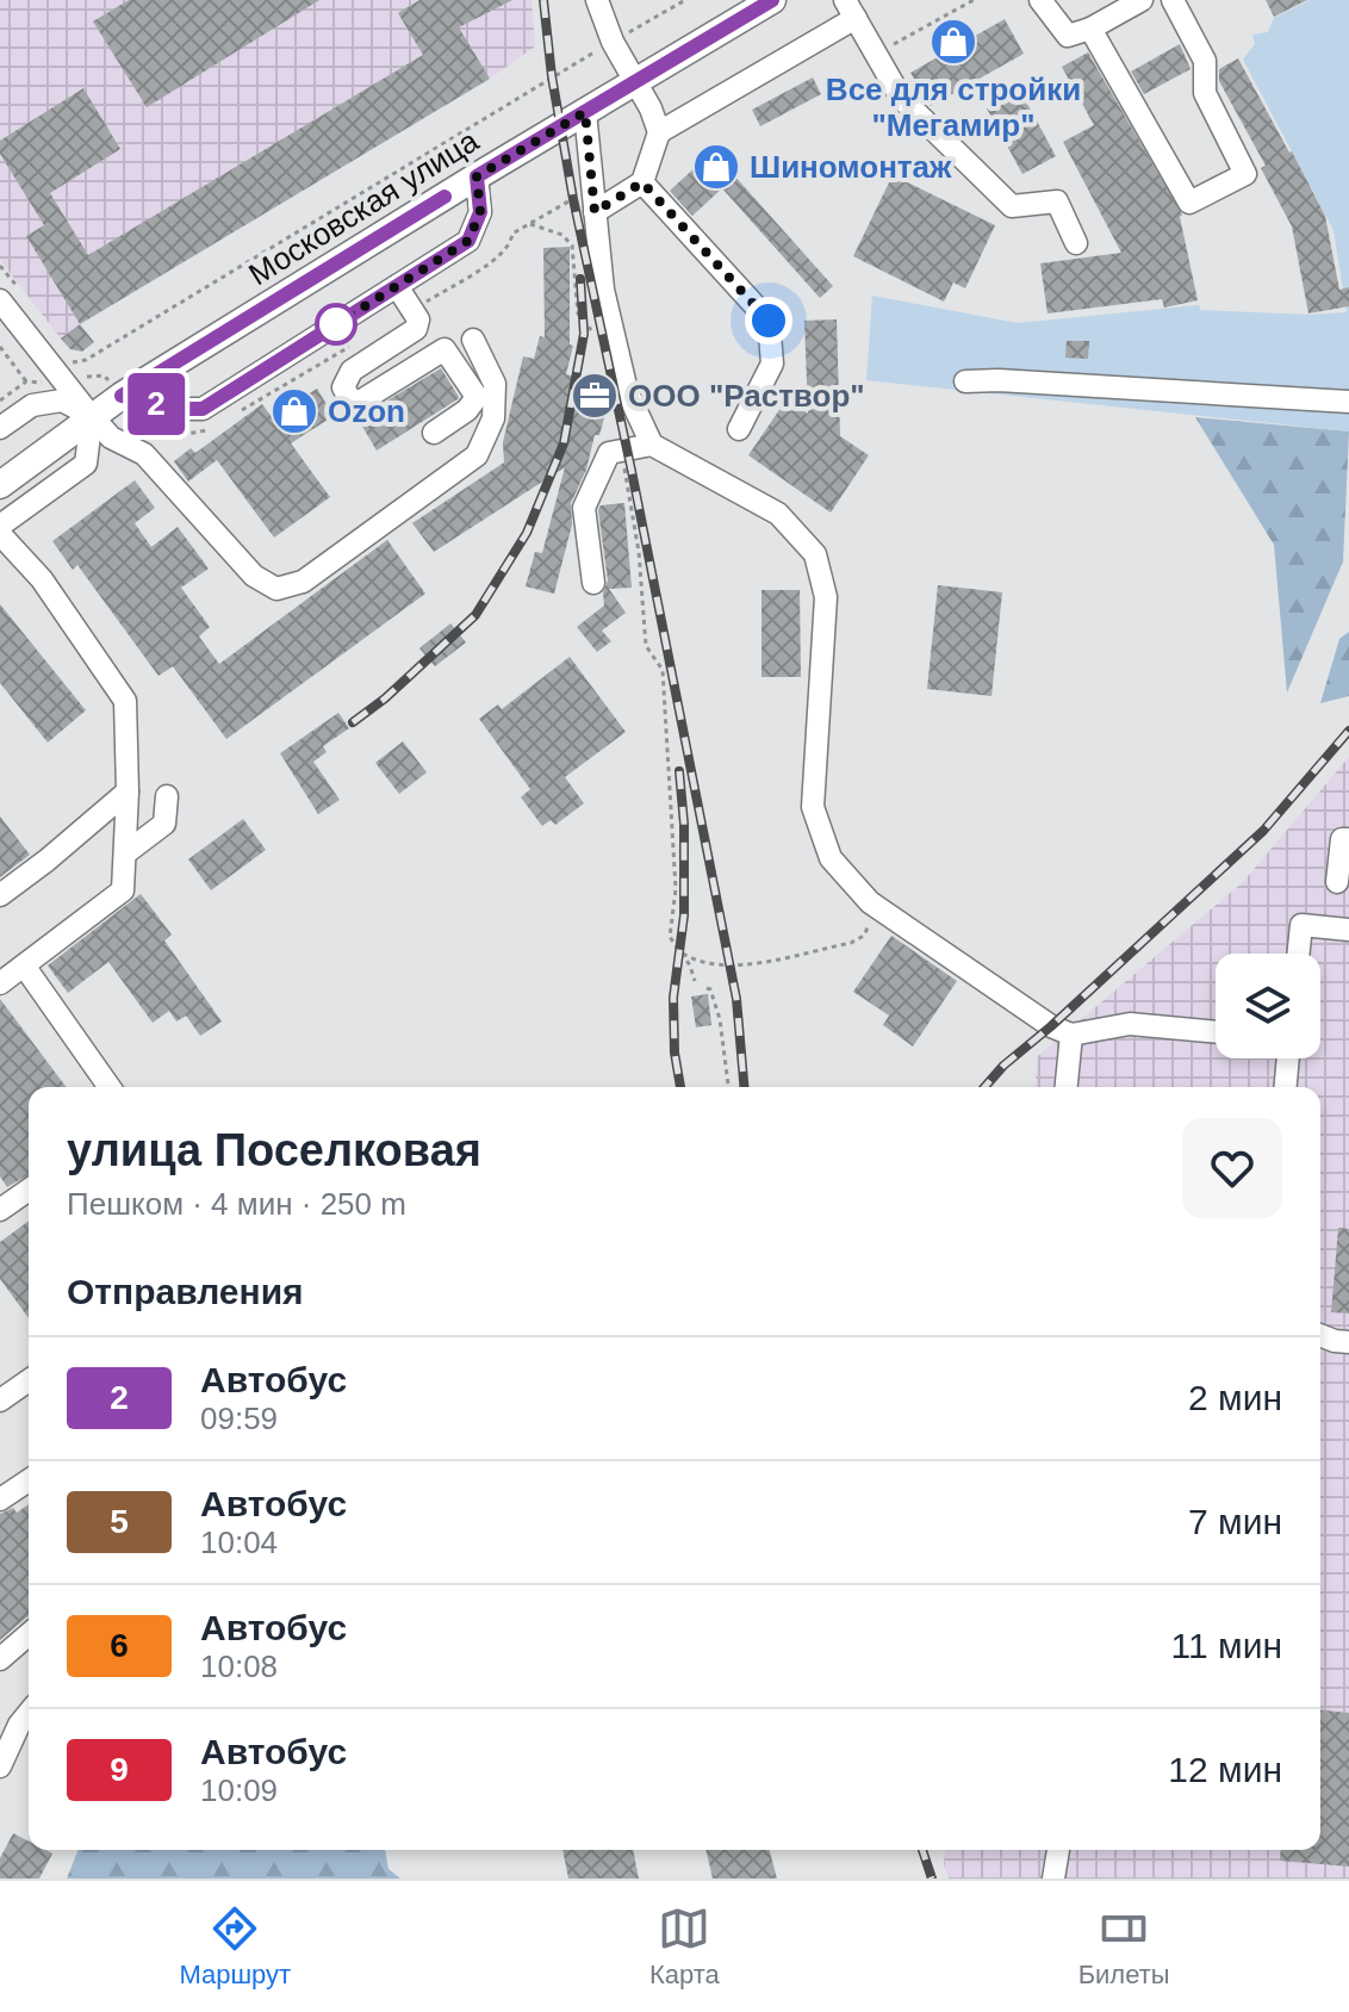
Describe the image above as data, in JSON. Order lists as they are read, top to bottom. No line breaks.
{"streets":{"main road":["Московская улица"]},"places":{"shop":["Все для стройки \"Мегамир\"","Шиномонтаж","Ozon"],"office":["ООО \"Раствор\""]},"lines":["bus line 2"],"page":{"on_map":"2","heading":[["улица Поселковая","Пешком · 4 мин · 250 m"],"Отправления"],"list":[{"mark":"2","name":"Автобус","note":"09:59","value":"2 мин"},{"mark":"5","name":"Автобус","note":"10:04","value":"7 мин"},{"mark":"6","name":"Автобус","note":"10:08","value":"11 мин"},{"mark":"9","name":"Автобус","note":"10:09","value":"12 мин"}],"tabs":["Маршрут","Карта","Билеты"]}}
